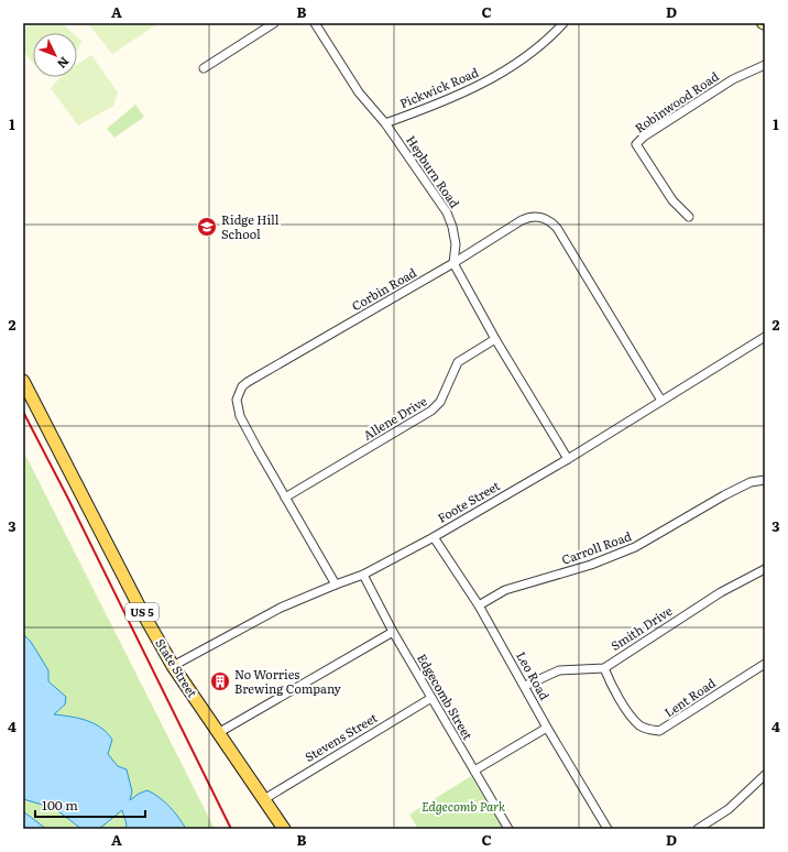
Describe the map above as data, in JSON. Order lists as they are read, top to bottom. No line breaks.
{"streets":{"main road":["US 5","State Street"],"street":["Pickwick Road","Robinwood Road","Hepburn Road","Corbin Road","Allene Drive","Foote Street","Carroll Road","Smith Drive","Leo Road","Edgecomb Street","Lent Road","Stevens Street"]},"crossings":[["Pickwick Road","Hepburn Road"],["Hepburn Road","Corbin Road"],["Corbin Road","Allene Drive"],["Corbin Road","Foote Street"],["Foote Street","State Street"],["Foote Street","Leo Road"],["Foote Street","Edgecomb Street"],["Carroll Road","Leo Road"],["Smith Drive","Lent Road"],["State Street","Stevens Street"],["Edgecomb Street","Stevens Street"]],"parks":["Edgecomb Park"],"places":{"school or university":["Ridge Hill School"],"building":["No Worries Brewing Company"]},"scale_bar":"100 m","north":"bottom right","grid":{"columns":["A","B","C","D"],"rows":["1","2","3","4"]}}
